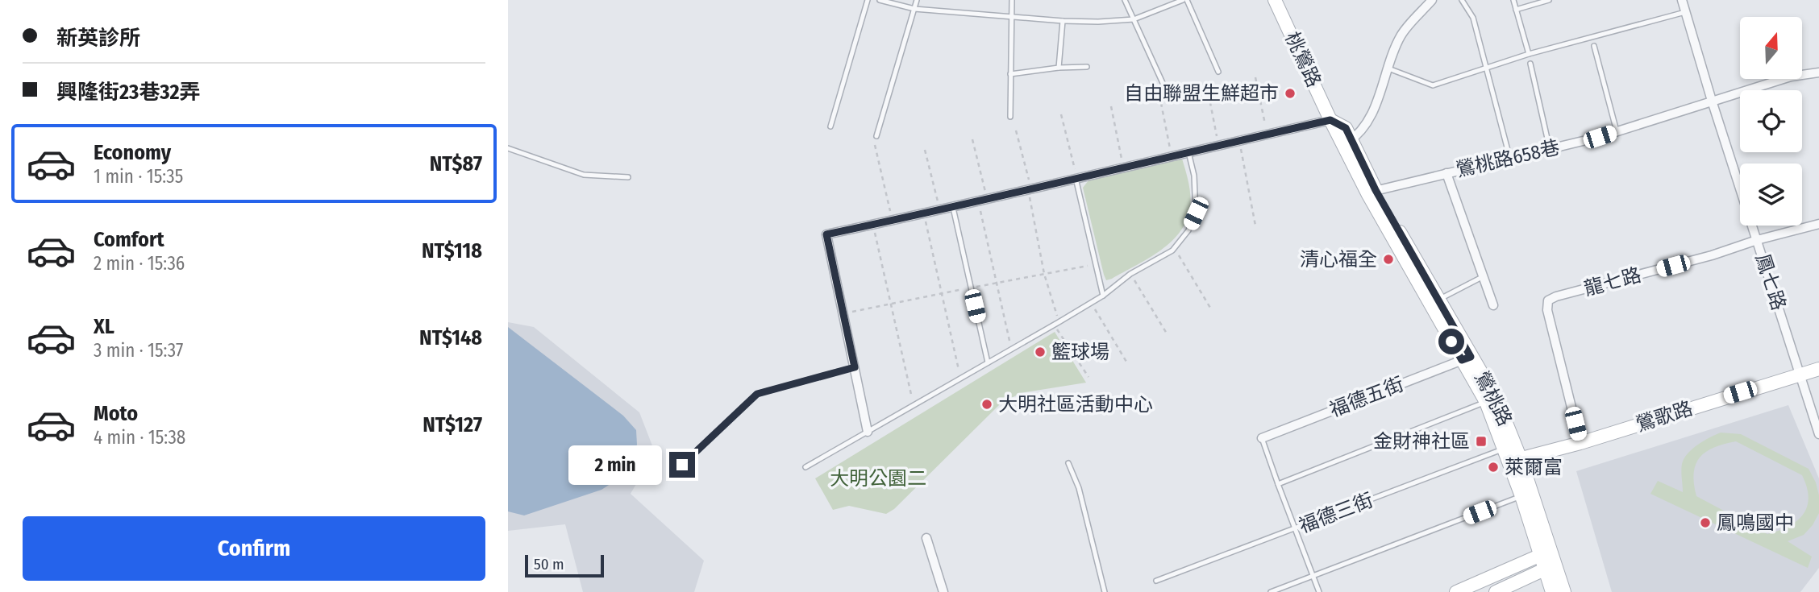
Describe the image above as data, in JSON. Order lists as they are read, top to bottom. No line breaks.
{"streets":{"main road":["桃鶯路","鶯桃路","鶯歌路"],"street":["鶯桃路658巷","龍七路","鳳七路","福德五街"],"lane":["福德三街"]},"crossings":[["桃鶯路","鶯桃路"],["鶯桃路658巷","鳳七路"],["鶯桃路658巷","鶯桃路"],["龍七路","鳳七路"],["龍七路","鶯歌路"],["鳳七路","鶯歌路"],["福德五街","鶯桃路"],["鶯桃路","鶯歌路"],["鶯桃路","福德三街"]],"parks":["大明公園二"],"places":{"other":["自由聯盟生鮮超市","清心福全","籃球場","大明社區活動中心","萊爾富","鳳鳴國中"],"transit":["金財神社區"]},"scale_bar":"50 m","north":"top","page":{"banner":["新英診所","興隆街23巷32弄"],"list":[{"name":"Economy","note":"1 min · 15:35","value":"NT$87"},{"name":"Comfort","note":"2 min · 15:36","value":"NT$118"},{"name":"XL","note":"3 min · 15:37","value":"NT$148"},{"name":"Moto","note":"4 min · 15:38","value":"NT$127"}],"bubble":"2 min","buttons":"Confirm","scale":"50 m"}}
